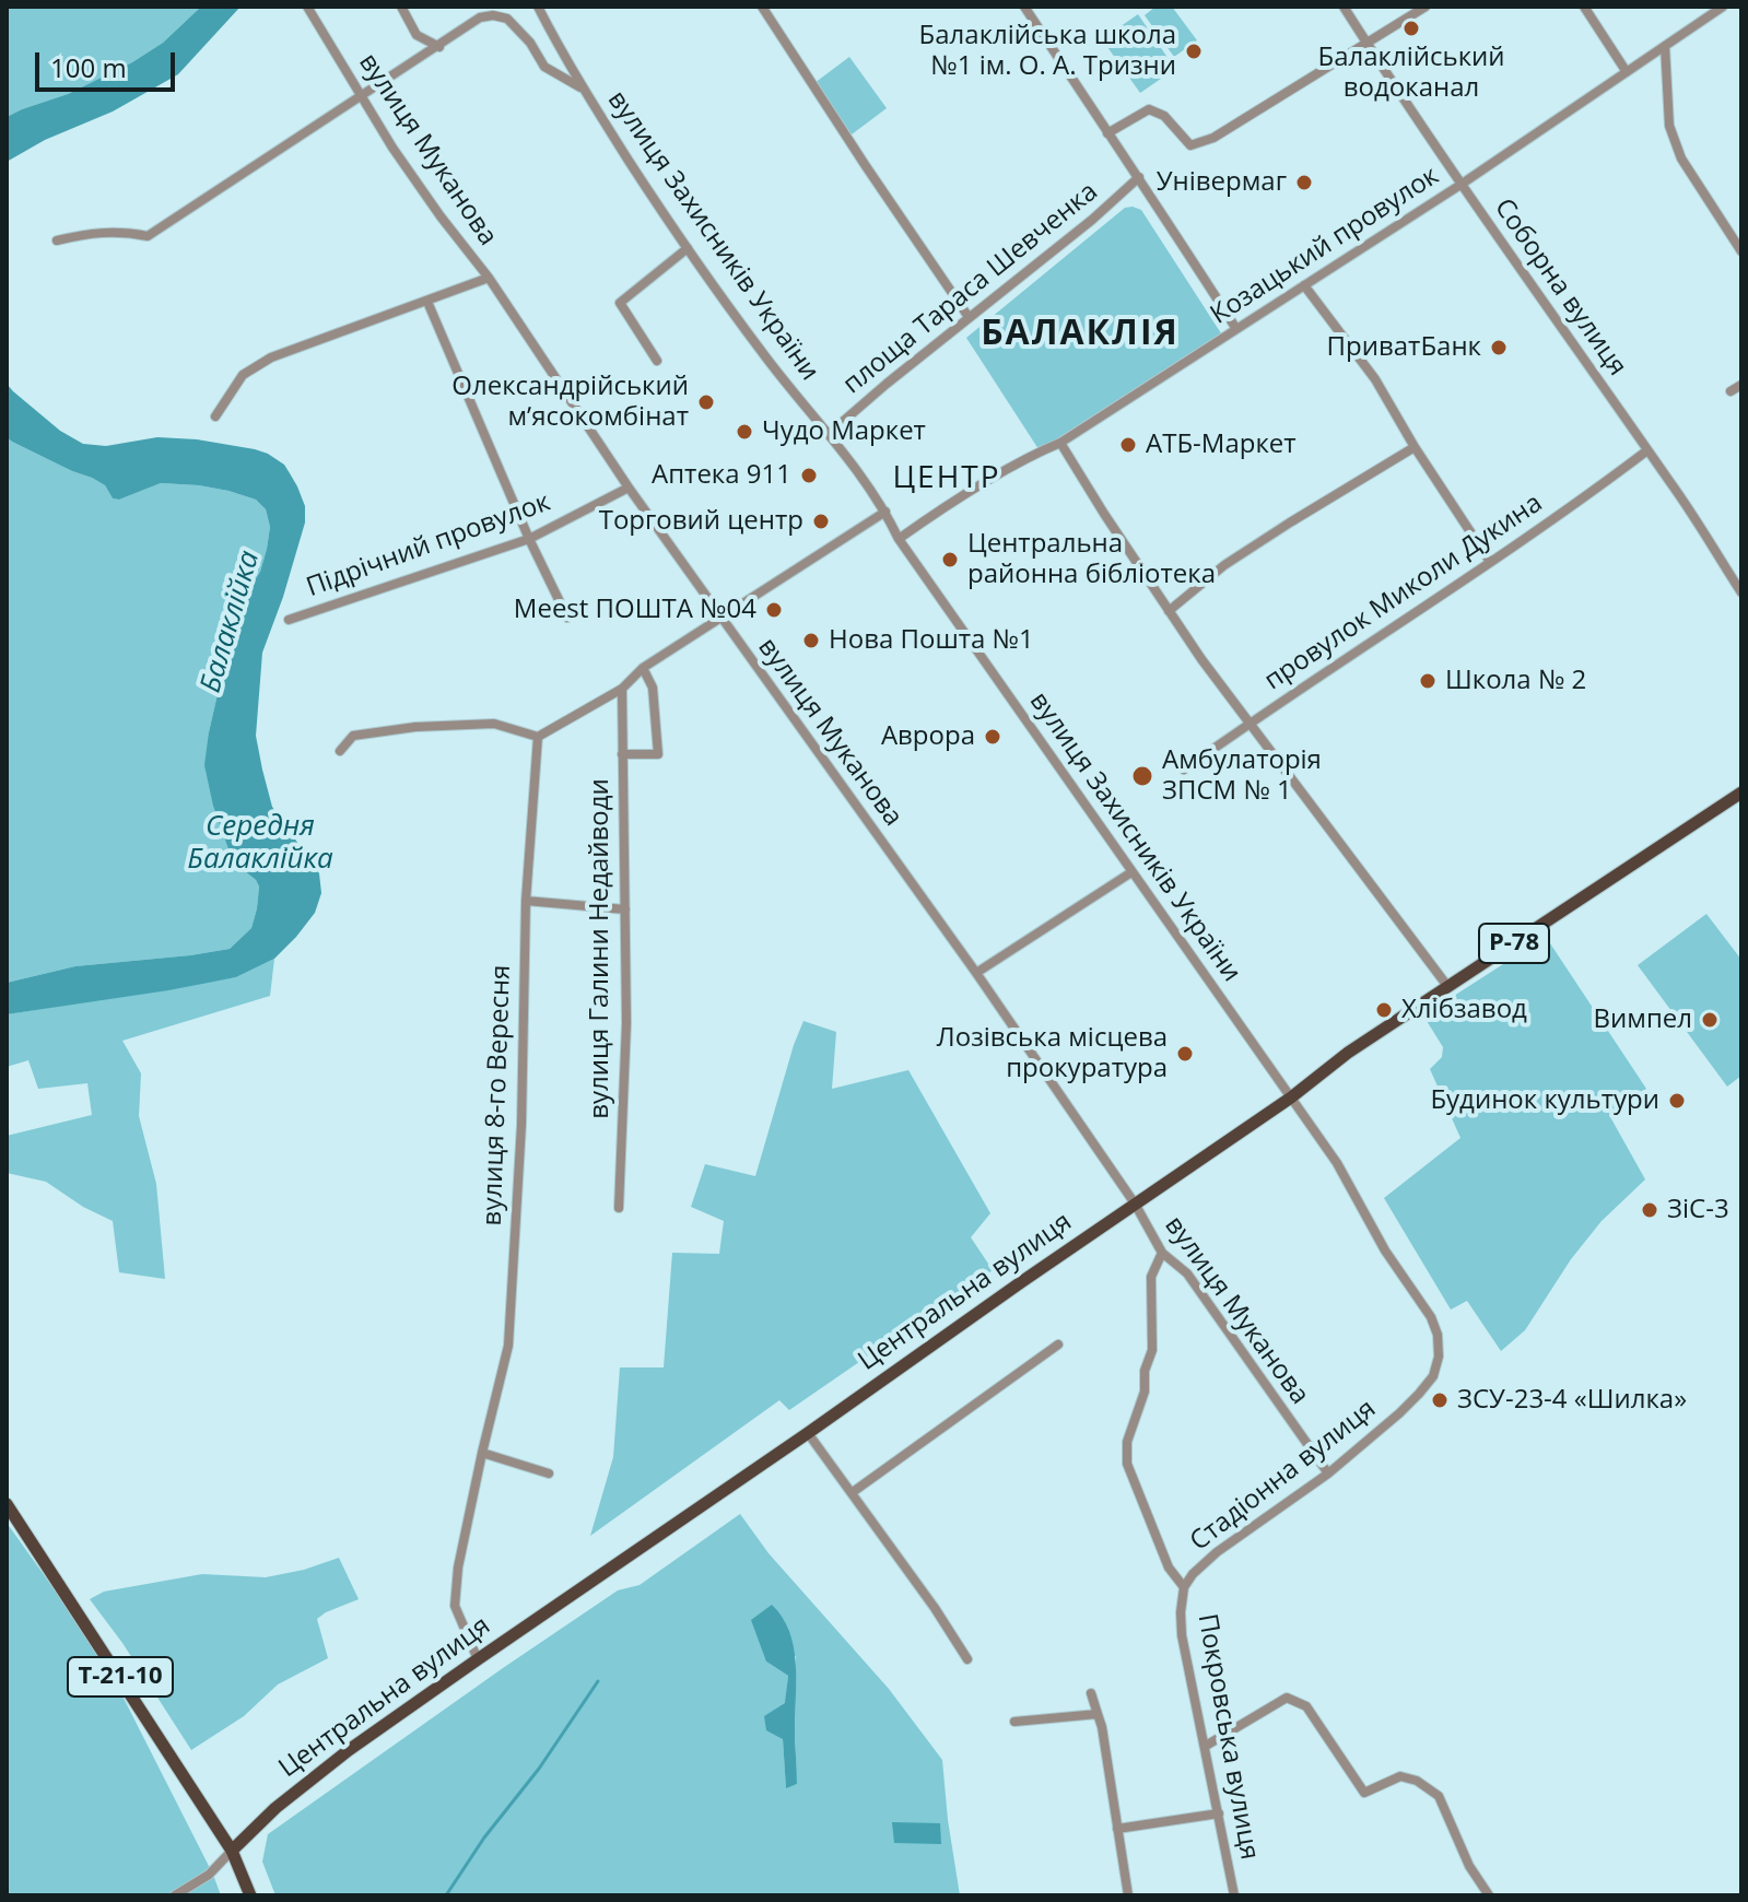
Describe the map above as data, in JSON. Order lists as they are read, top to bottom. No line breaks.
{"streets":{"main road":["Р-78","Центральна вулиця","Т-21-10"],"street":["вулиця Муканова","вулиця Захисників України","Козацький провулок","Соборна вулиця","площа Тараса Шевченка","Підрічний провулок","провулок Миколи Дукина","вулиця Галини Недайводи","вулиця 8-го Вересня","Стадіонна вулиця","Покровська вулиця"]},"crossings":[["вулиця Муканова","Підрічний провулок"],["вулиця Муканова","Центральна вулиця"],["вулиця Муканова","Стадіонна вулиця"],["вулиця Захисників України","Козацький провулок"],["вулиця Захисників України","площа Тараса Шевченка"],["вулиця Захисників України","Центральна вулиця"],["вулиця Захисників України","Стадіонна вулиця"],["Козацький провулок","Соборна вулиця"],["Соборна вулиця","провулок Миколи Дукина"],["вулиця 8-го Вересня","Центральна вулиця"],["Центральна вулиця","Т-21-10"],["Стадіонна вулиця","Покровська вулиця"]],"districts":["БАЛАКЛІЯ","ЦЕНТР"],"water":["Балаклійка","Середня Балаклійка"],"places":["Балаклійський водоканал","Балаклійська школа №1 ім. О. А. Тризни","Універмаг","ПриватБанк","Олександрійський мʼясокомбінат","Чудо Маркет","АТБ-Маркет","Аптека 911","Торговий центр","Центральна районна бібліотека","Meest ПОШТА №04","Нова Пошта №1","Школа № 2","Аврора","Амбулаторія ЗПСМ № 1","Хлібзавод","Вимпел","Лозівська місцева прокуратура","Будинок культури","ЗіС-3","ЗСУ-23-4 «Шилка»"],"scale_bar":"100 m"}
